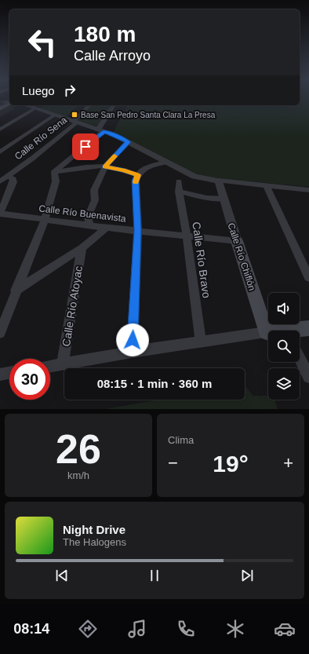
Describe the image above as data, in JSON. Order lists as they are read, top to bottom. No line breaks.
{"streets":{"main road":["Calle Río Chiflón"],"street":["Calle Río Sena","Calle Río Buenavista","Calle Río Bravo","Calle Río Atoyac"]},"crossings":[["Calle Río Buenavista","Calle Río Chiflón"],["Calle Río Buenavista","Calle Río Bravo"]],"places":{"transit":["Base San Pedro Santa Clara La Presa"]},"page":{"turn":["180 m","Calle Arroyo"],"then":"Luego","limit":"30","trip":"08:15 · 1 min · 360 m","tile":[["26","km/h"],"Clima"],"heat":["−","19°","+"],"song":["Night Drive","The Halogens"],"tabs":"08:14"}}
